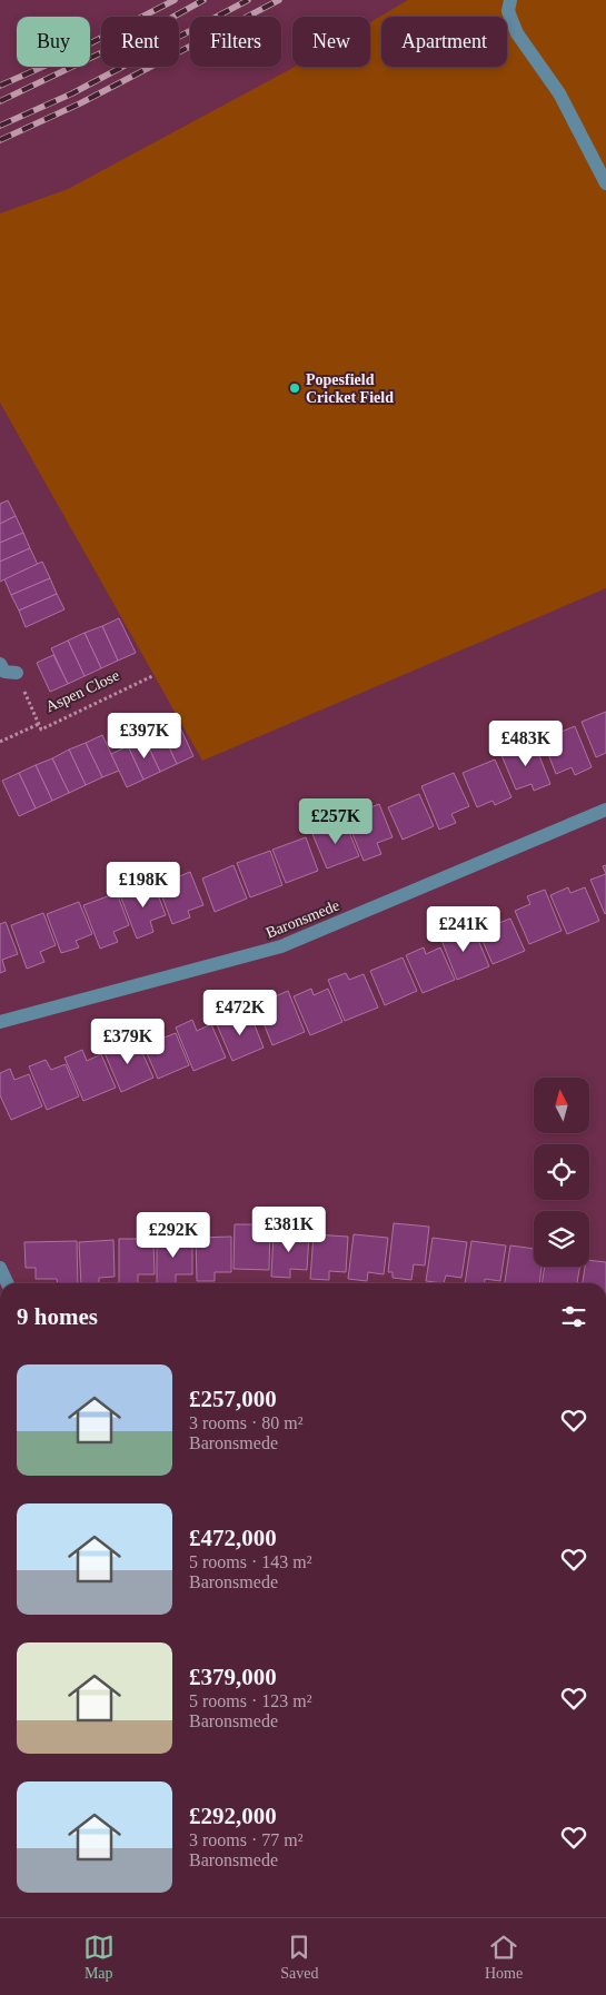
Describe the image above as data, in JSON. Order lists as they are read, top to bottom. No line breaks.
{"streets":{"street":["Baronsmede"],"path":["Aspen Close"]},"places":["Popesfield Cricket Field"],"north":"top","page":{"chip":["Buy","Rent","Filters","New","Apartment"],"price":["£397K","£483K","£257K","£198K","£241K","£472K","£379K","£381K","£292K"],"heading":"9 homes","list":[{"name":"£257,000","note":"3 rooms · 80 m² · Baronsmede"},{"name":"£472,000","note":"5 rooms · 143 m² · Baronsmede"},{"name":"£379,000","note":"5 rooms · 123 m² · Baronsmede"},{"name":"£292,000","note":"3 rooms · 77 m² · Baronsmede"}],"tabs":["Map","Saved","Home"]}}
